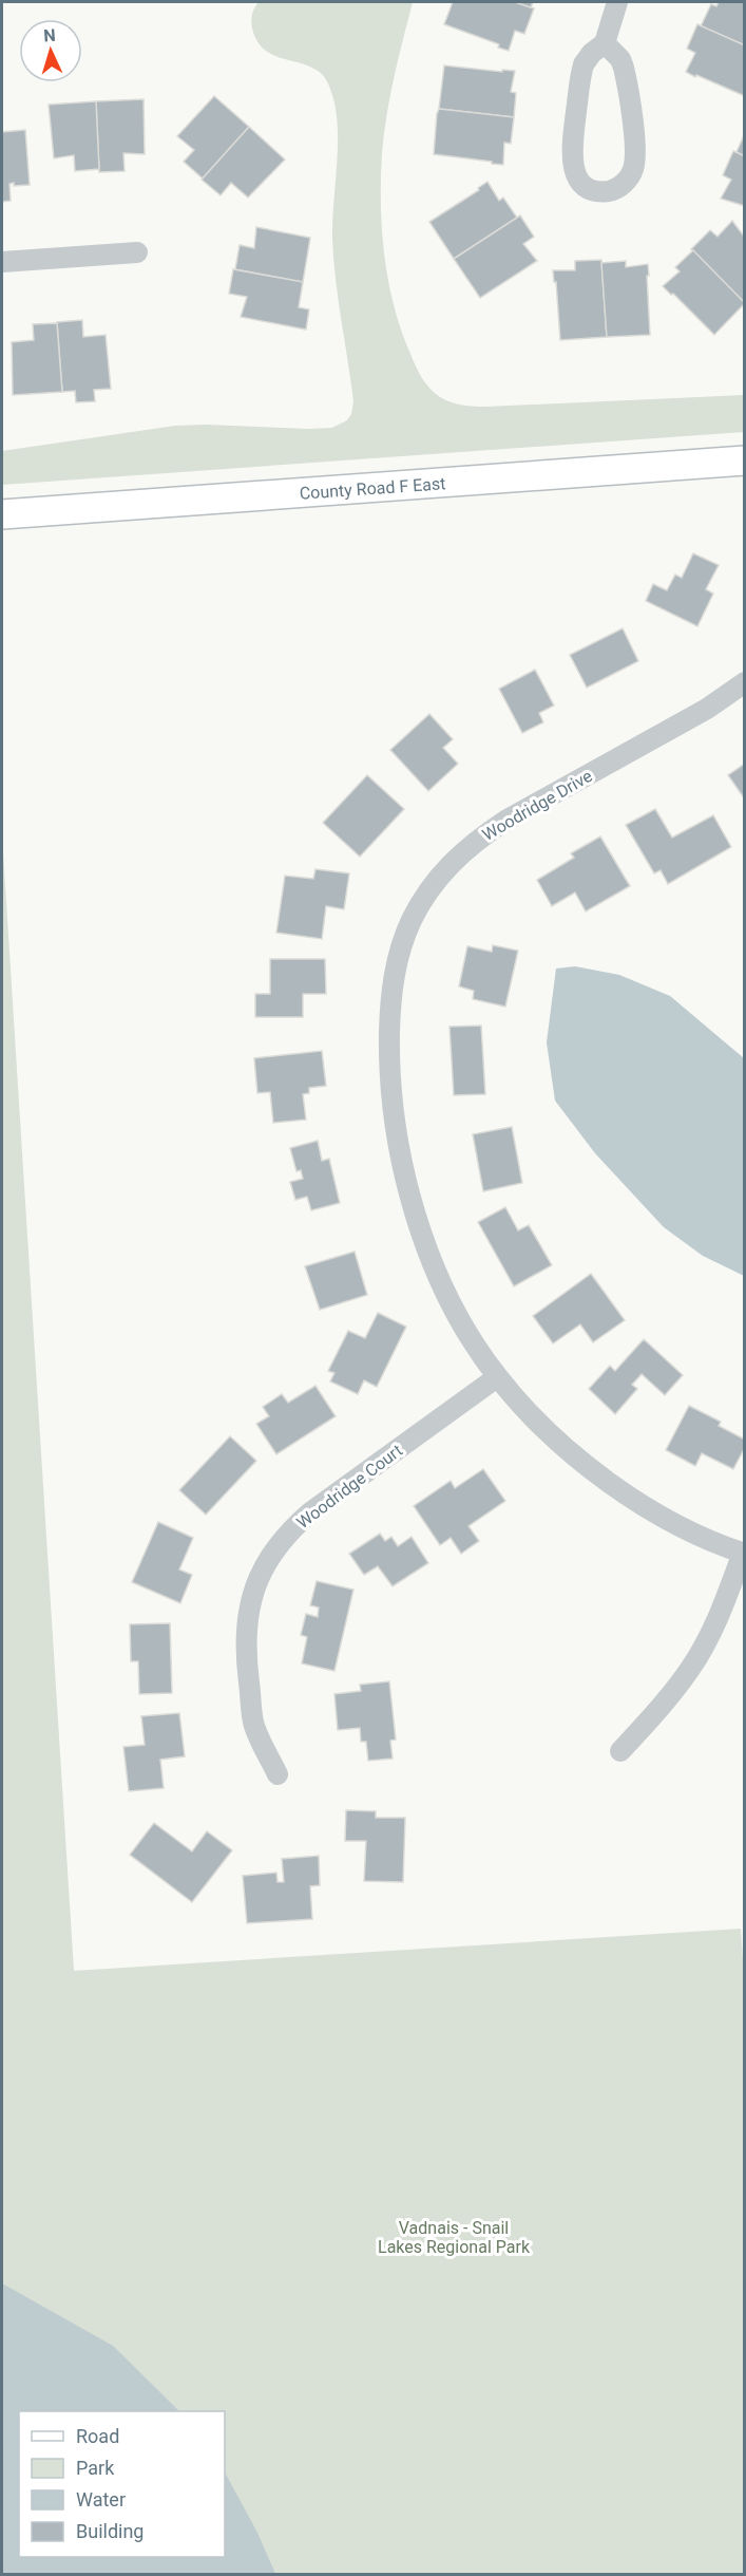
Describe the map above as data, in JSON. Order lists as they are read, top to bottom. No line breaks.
{"streets":{"street":["County Road F East","Woodridge Drive","Woodridge Court"]},"crossings":[["Woodridge Drive","Woodridge Court"]],"parks":["Vadnais - Snail Lakes Regional Park"],"legend":["Road","Park","Water","Building"],"north":"top"}
